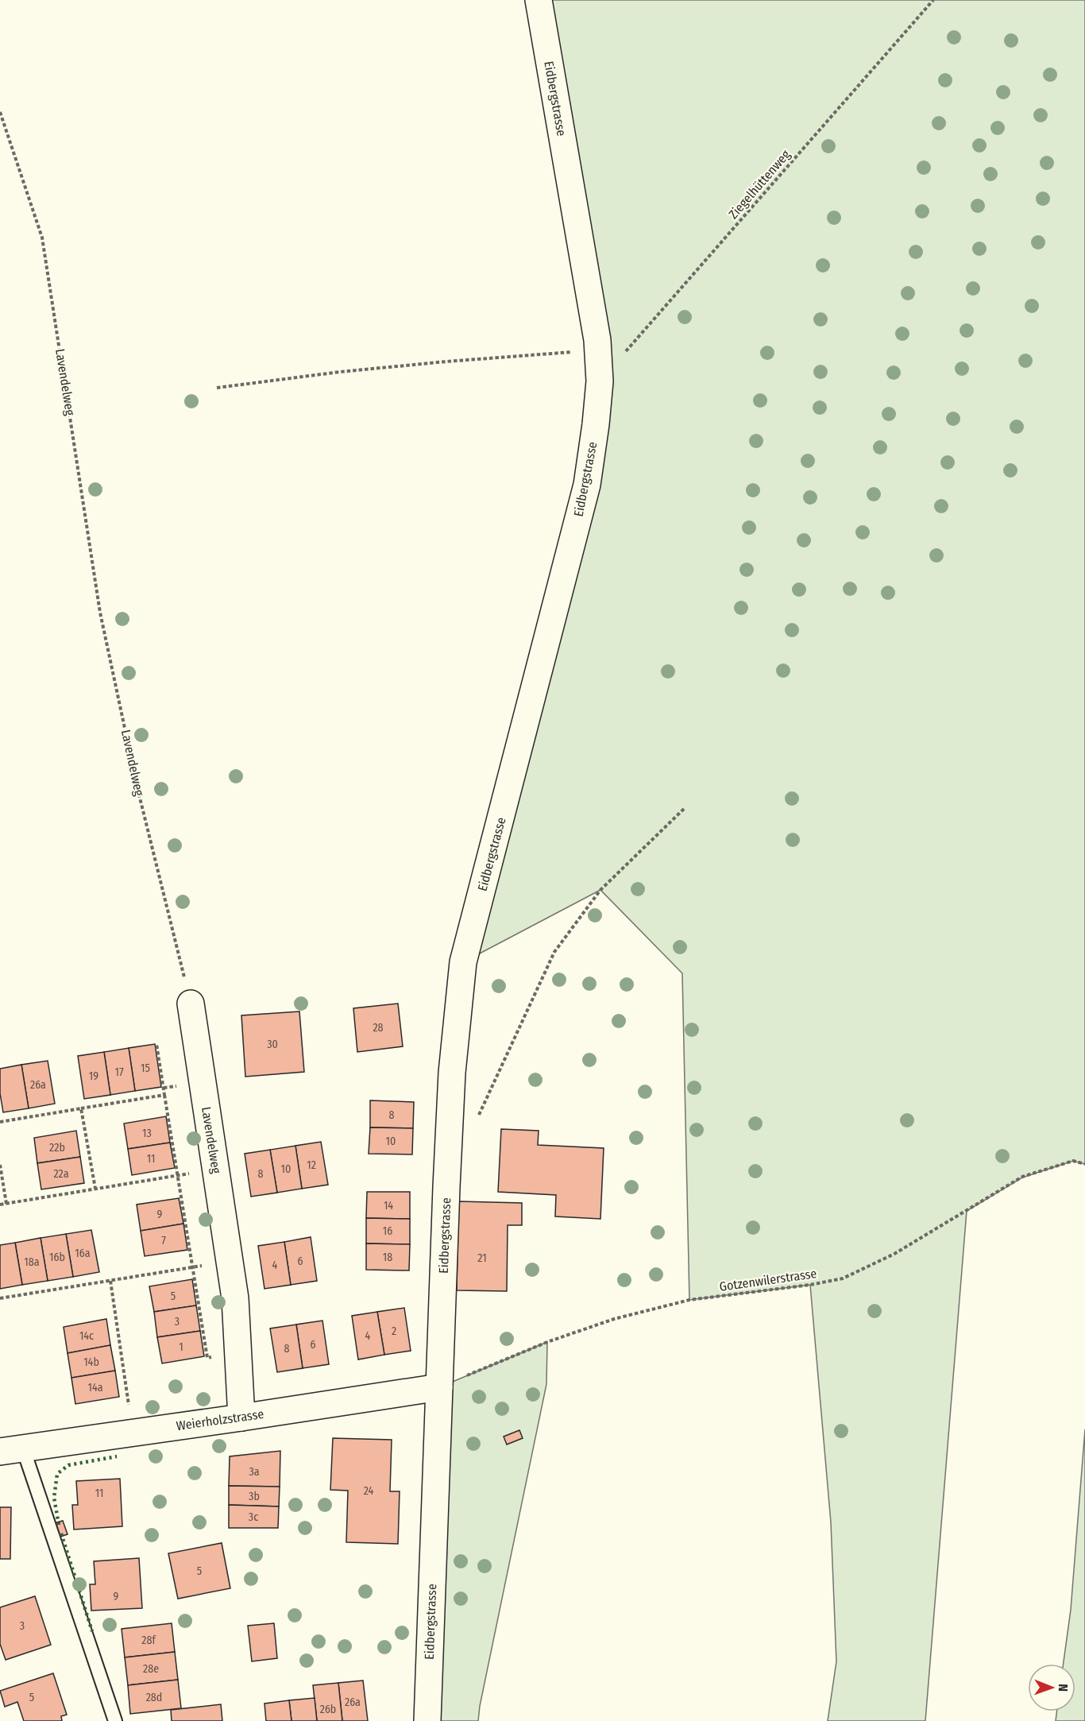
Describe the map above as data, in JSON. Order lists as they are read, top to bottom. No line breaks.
{"streets":{"street":["Eidbergstrasse","Lavendelweg","Weierholzstrasse"],"path":["Ziegelhüttenweg","Gotzenwilerstrasse"]},"crossings":[["Eidbergstrasse","Ziegelhüttenweg"],["Eidbergstrasse","Gotzenwilerstrasse"],["Eidbergstrasse","Weierholzstrasse"],["Lavendelweg","Weierholzstrasse"],["Gotzenwilerstrasse","Weierholzstrasse"]],"house_numbers":["28","30","15","17","19","26a","8","13","10","22b","11","12","10","22a","8","14","9","16","7","16a","16b","18","21","6","18a","4","5","3","2","14c","4","6","1","8","14b","14a","3a","24","11","3b","3c","5","9","3","28f","28e","5","28d","26a","26b"],"north":"right"}
